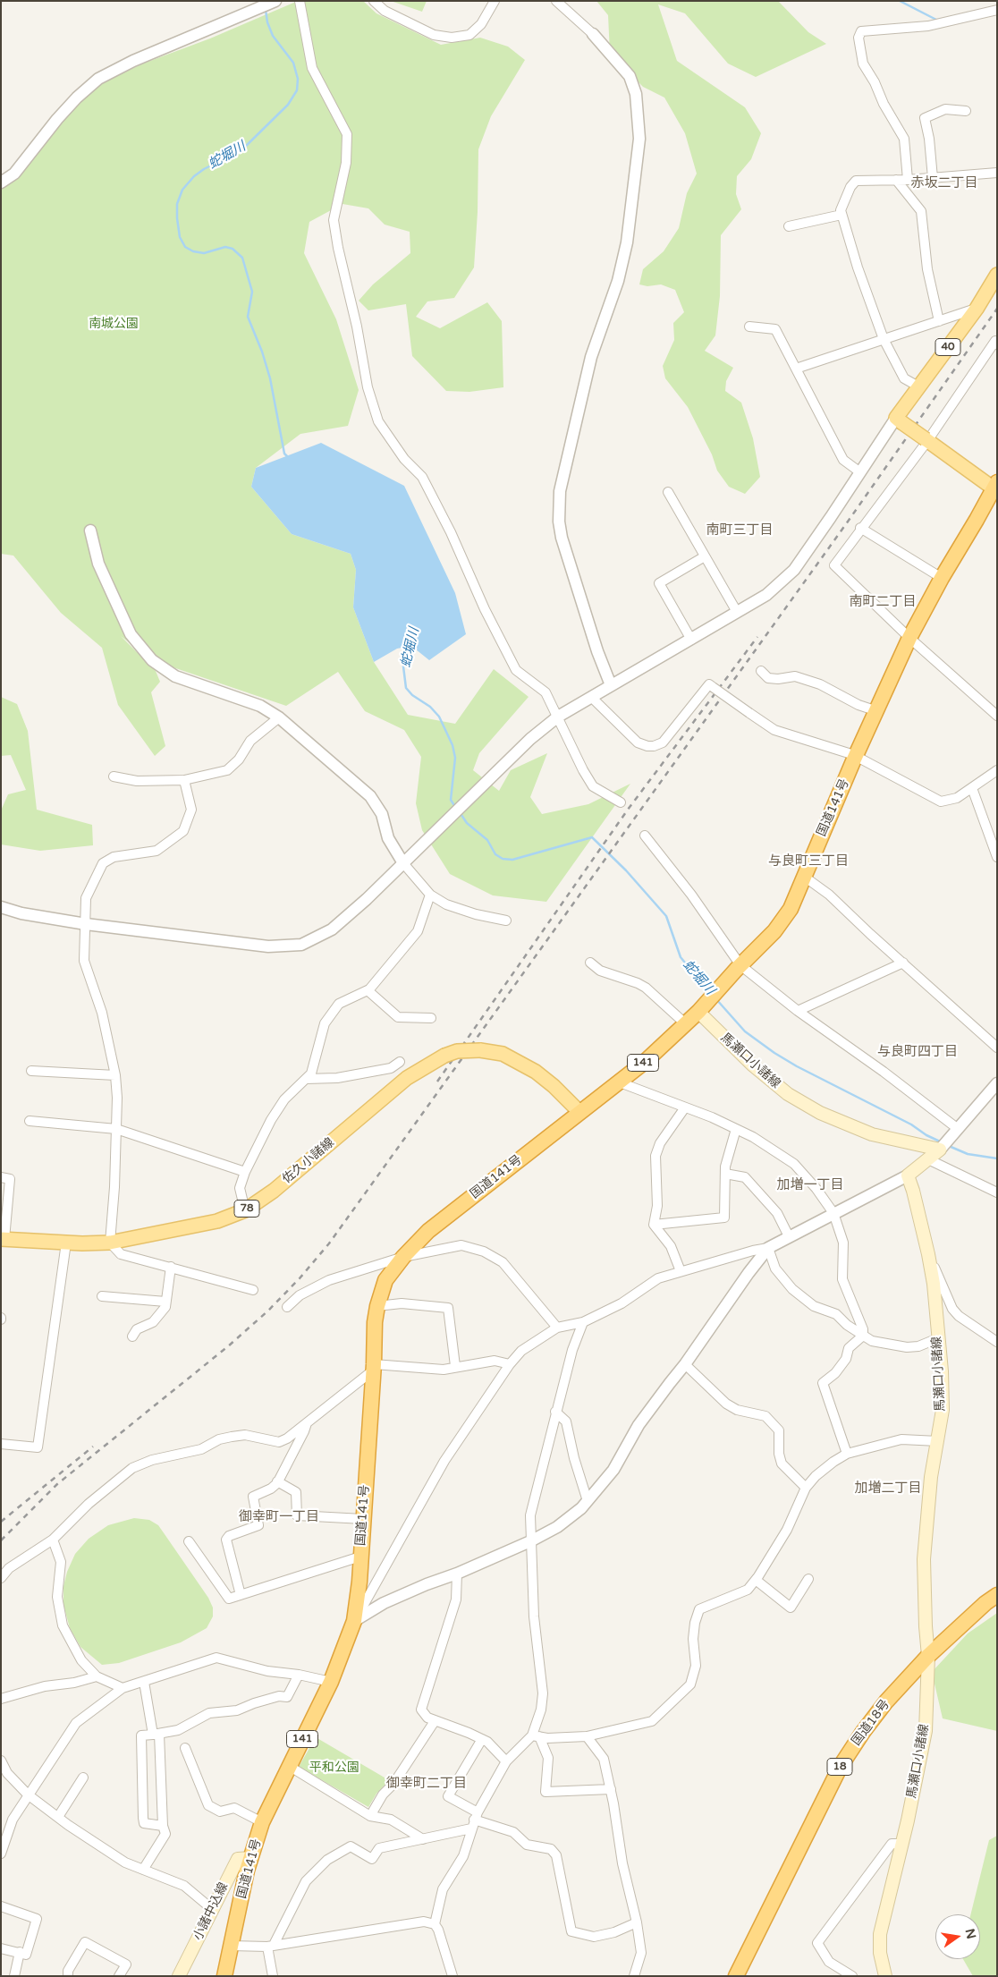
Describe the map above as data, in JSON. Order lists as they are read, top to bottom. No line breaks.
{"streets":{"highway":["国道141号","141","国道18号","18"],"main road":["40","馬瀬口小諸線","佐久小諸線","78","小諸中込線"]},"crossings":[["国道141号","馬瀬口小諸線"],["国道141号","佐久小諸線"],["国道141号","小諸中込線"],["馬瀬口小諸線","国道18号"]],"districts":["赤坂二丁目","南町三丁目","南町二丁目","与良町三丁目","与良町四丁目","加増一丁目","加増二丁目","御幸町一丁目","御幸町二丁目"],"water":["蛇堀川"],"parks":["南城公園","平和公園"],"north":"right"}
